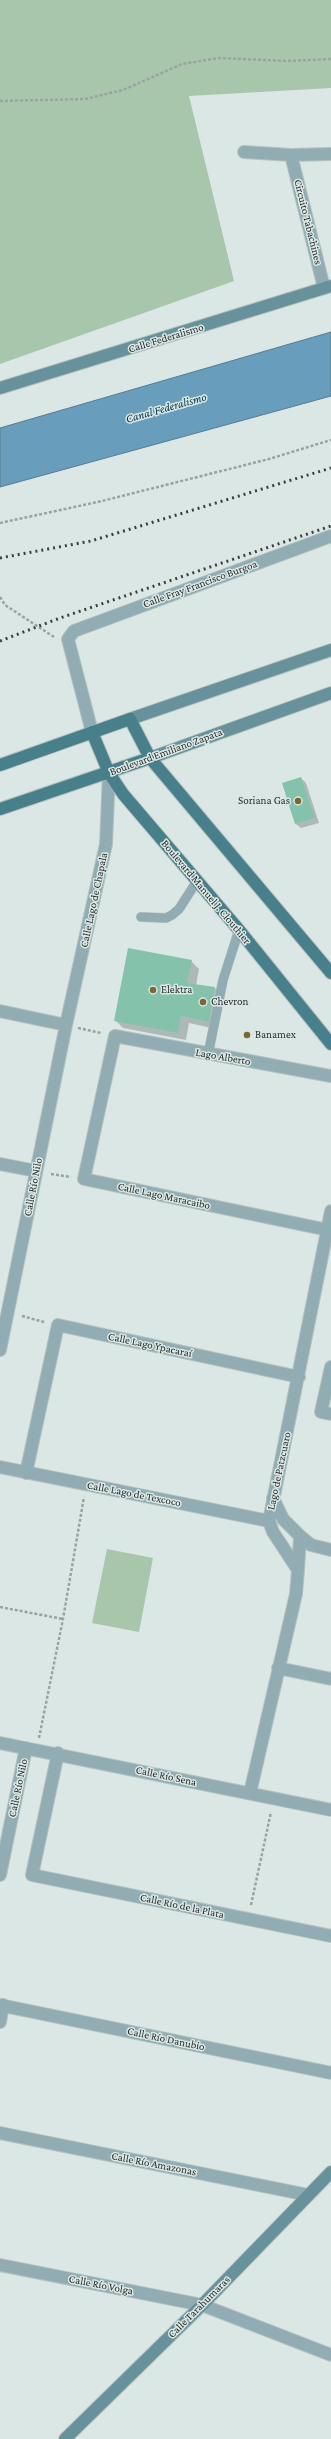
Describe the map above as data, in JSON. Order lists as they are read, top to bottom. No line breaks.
{"streets":{"main road":["Calle Federalismo","Boulevard Emiliano Zapata","Boulevard Manuel J. Clouthier","Calle Tarahumaras"],"street":["Circuito Tabachines","Calle Fray Francisco Burgoa","Calle Lago de Chapala","Lago Alberto","Calle Río Nilo","Calle Lago Maracaibo","Calle Lago Ypacaraí","Lago de Patzcuaro","Calle Lago de Texcoco","Calle Río Sena","Calle Río de la Plata","Calle Río Danubio","Calle Río Amazonas","Calle Río Volga"]},"crossings":[["Circuito Tabachines","Calle Federalismo"],["Boulevard Emiliano Zapata","Boulevard Manuel J. Clouthier"],["Boulevard Emiliano Zapata","Calle Lago de Chapala"],["Boulevard Manuel J. Clouthier","Calle Lago de Chapala"],["Calle Lago de Chapala","Calle Río Nilo"],["Calle Río Nilo","Calle Río Sena"],["Calle Lago Maracaibo","Lago de Patzcuaro"],["Calle Lago Ypacaraí","Lago de Patzcuaro"],["Lago de Patzcuaro","Calle Lago de Texcoco"],["Calle Río Sena","Calle Río de la Plata"],["Calle Río Amazonas","Calle Tarahumaras"],["Calle Río Volga","Calle Tarahumaras"]],"water":["Canal Federalismo"],"places":["Soriana Gas","Elektra","Chevron","Banamex"]}
